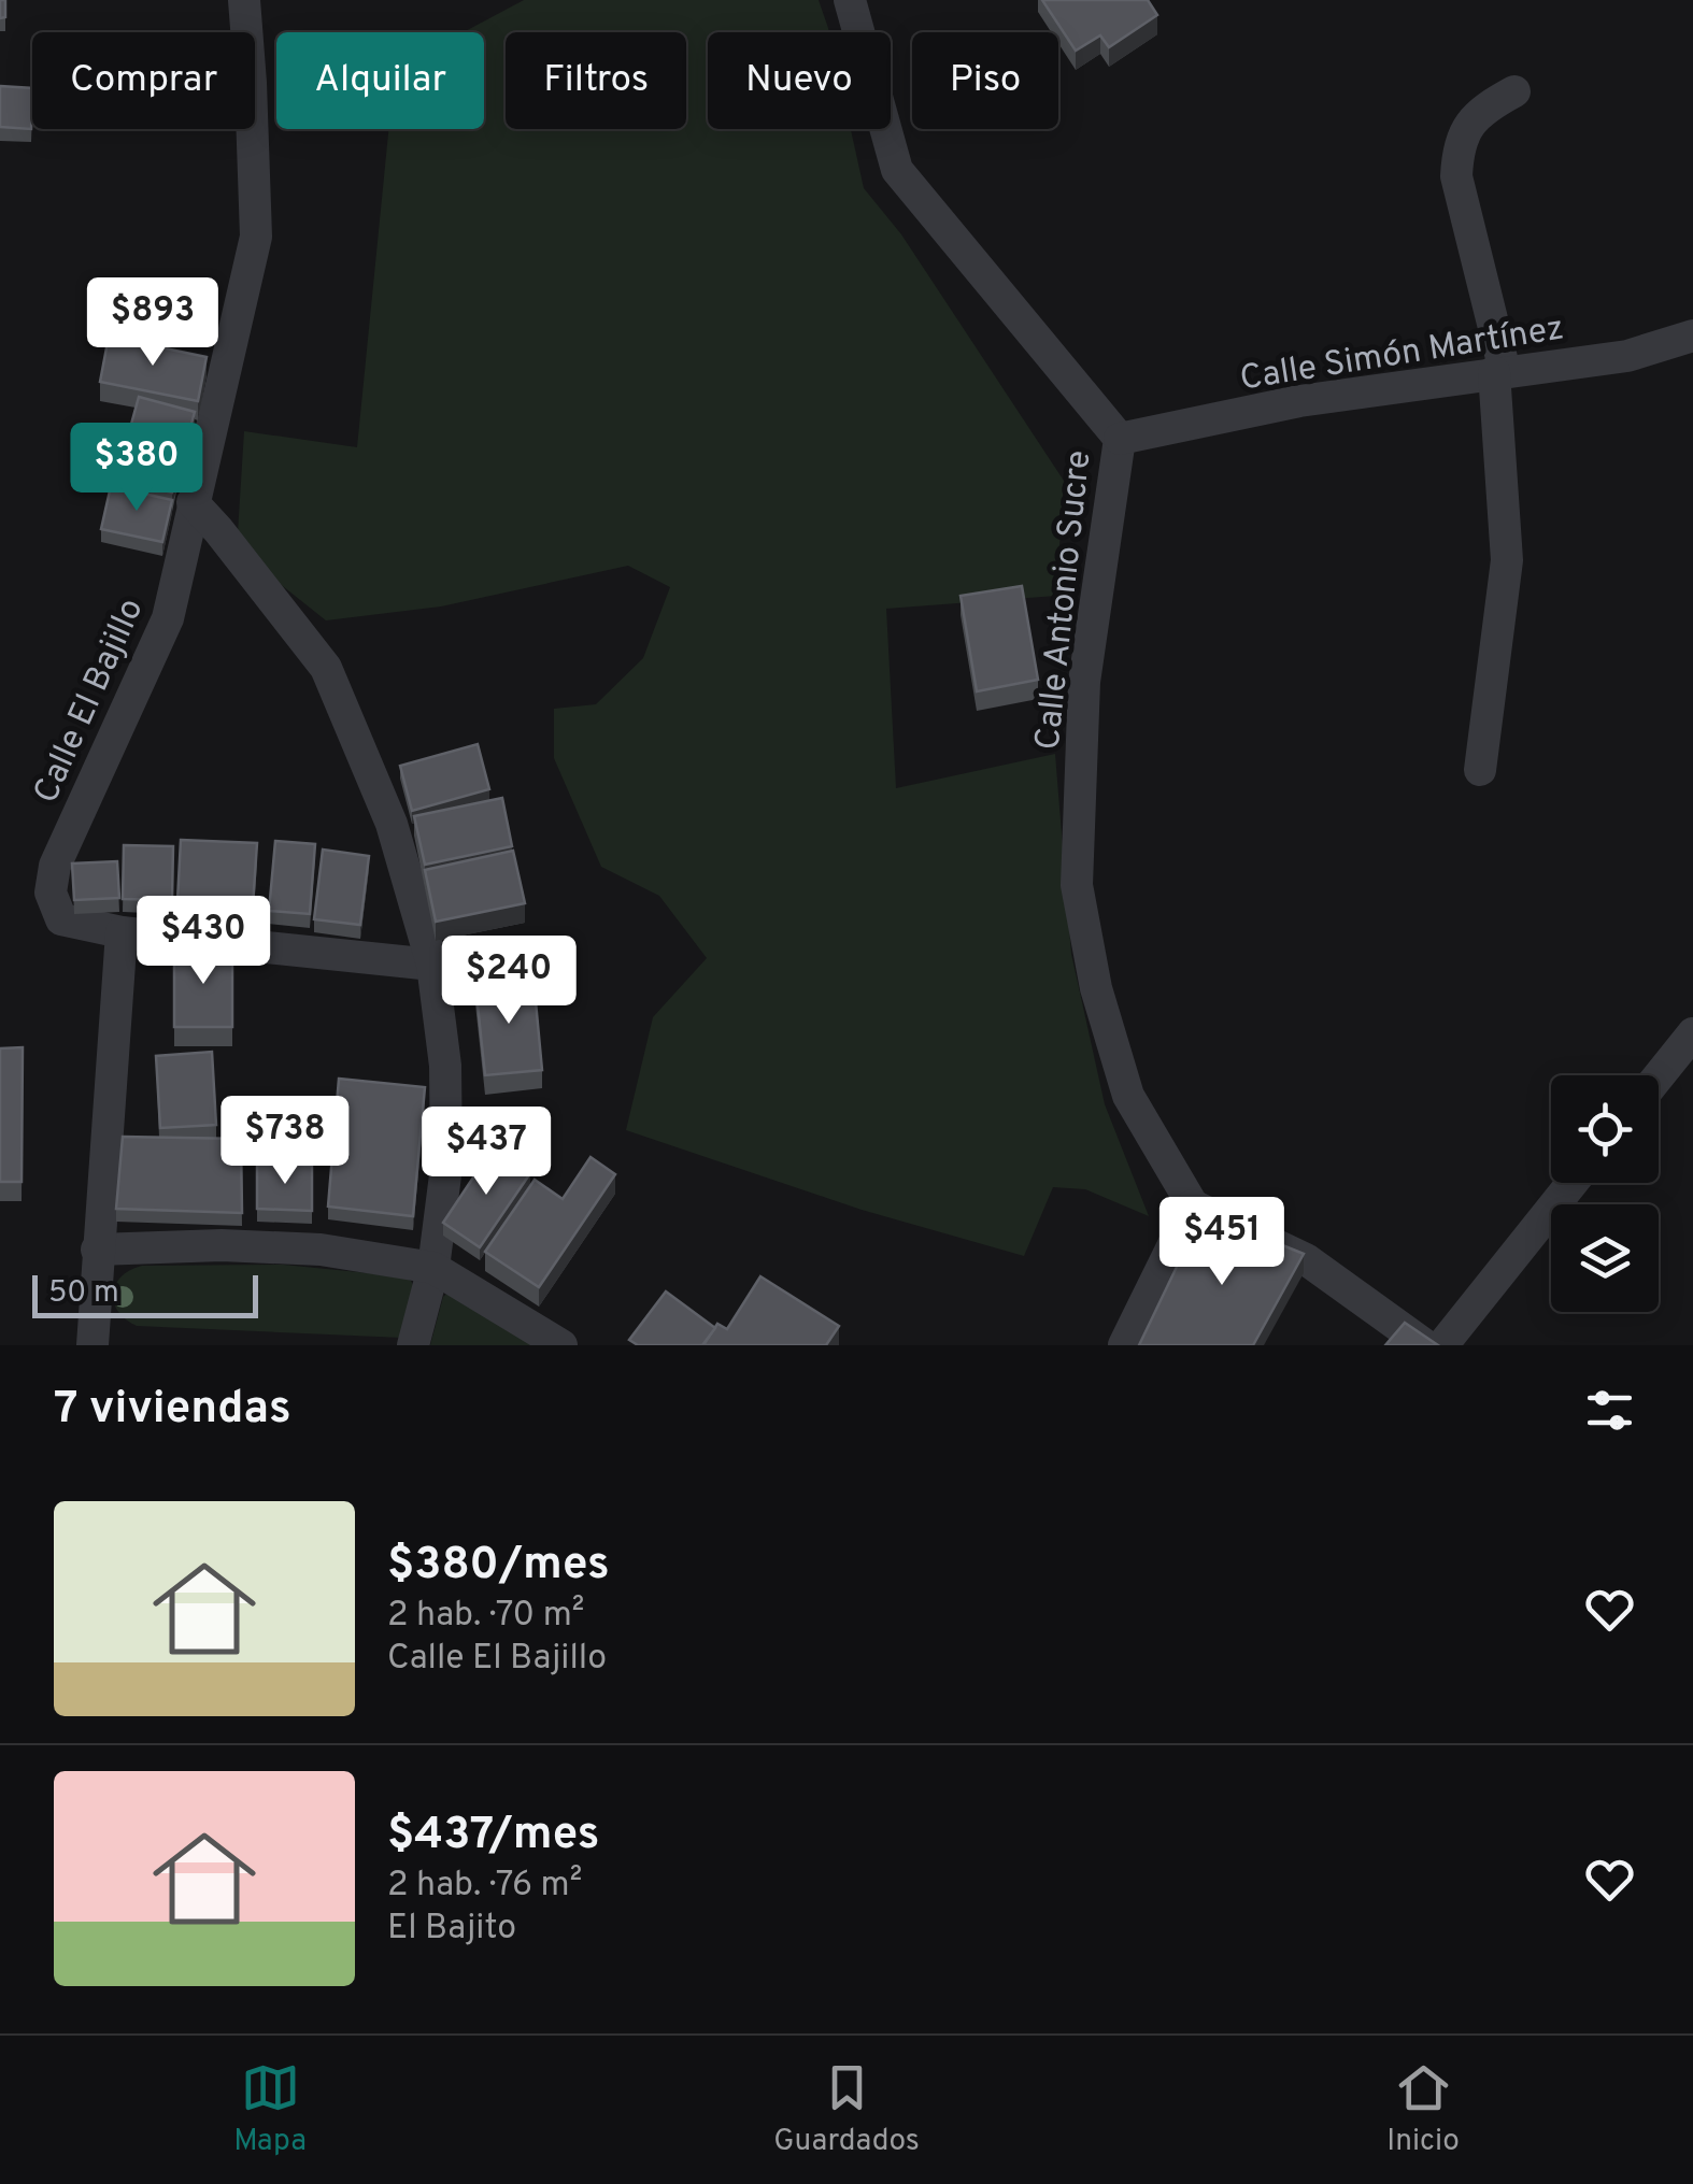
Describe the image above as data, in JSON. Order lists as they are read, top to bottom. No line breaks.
{"streets":{"street":["Calle Simón Martínez","Calle Antonio Sucre","Calle El Bajillo"]},"crossings":[["Calle Simón Martínez","Calle Antonio Sucre"]],"scale_bar":"50 m","page":{"chip":["Comprar","Alquilar","Filtros","Nuevo","Piso"],"price":["$893","$380","$430","$240","$738","$437","$451"],"scale":"50 m","heading":"7 viviendas","list":[{"name":"$380/mes","note":"2 hab. · 70 m² · Calle El Bajillo"},{"name":"$437/mes","note":"2 hab. · 76 m² · El Bajito"}],"tabs":["Mapa","Guardados","Inicio"]}}
